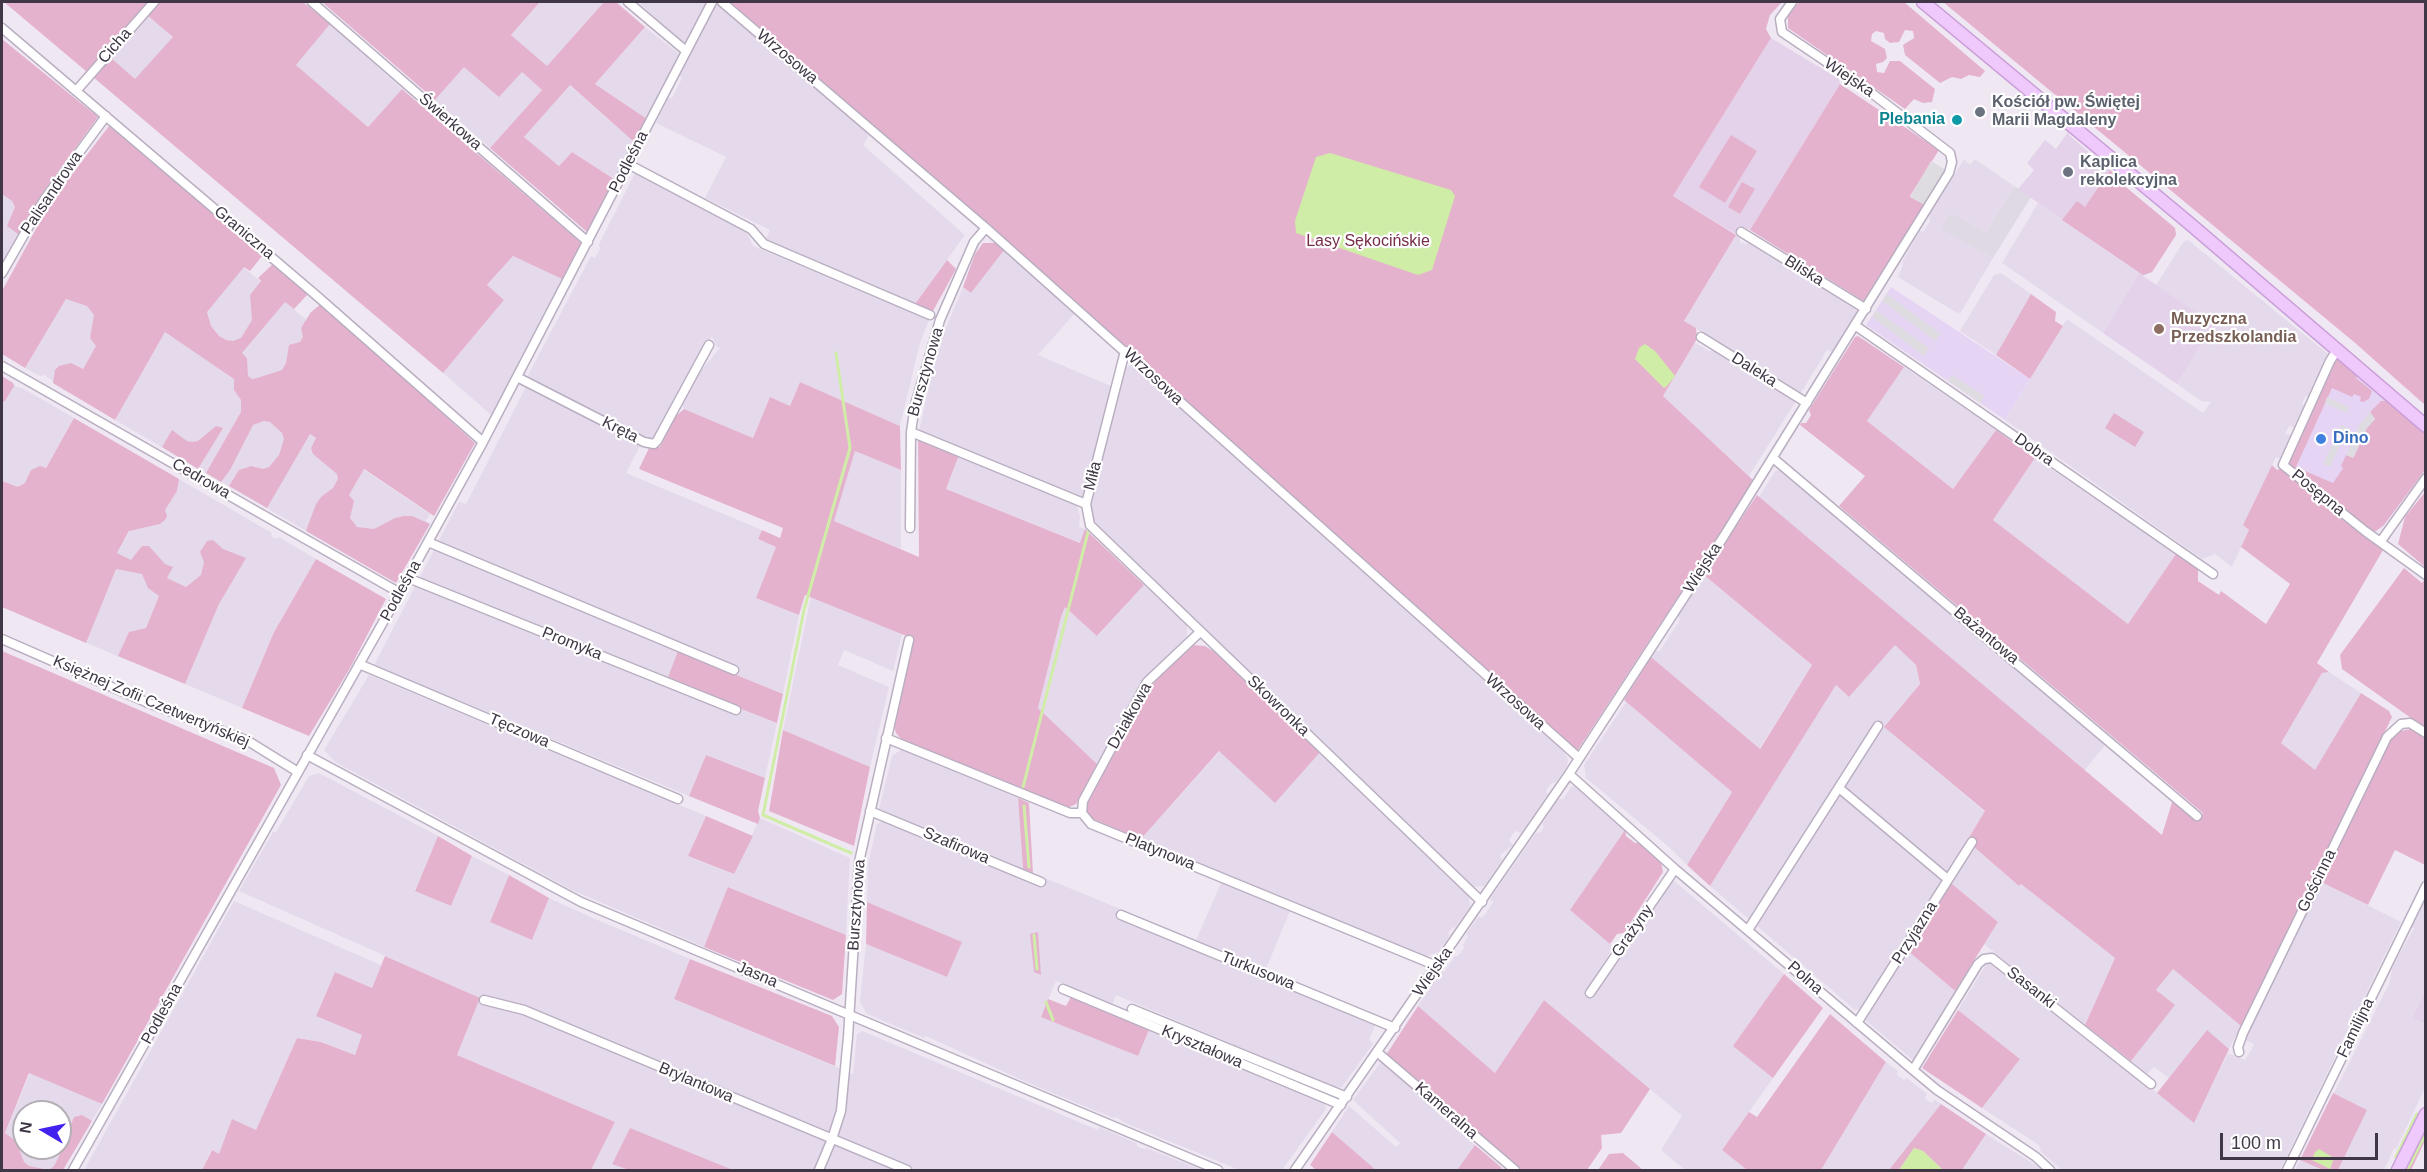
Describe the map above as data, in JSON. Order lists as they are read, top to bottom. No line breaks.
{"streets":{"street":["Cicha","Wrzosowa","Wiejska","Świerkowa","Podleśna","Palisandrowa","Graniczna","Bliska","Daleka","Bursztynowa","Kręta","Dobra","Miła","Cedrowa","Posępna","Bażantowa","Promyka","Księżnej Zofii Czetwertyńskiej","Skowronka","Działkowa","Tęczowa","Szafirowa","Platynowa","Gościnna","Grażyny","Przyjazna","Turkusowa","Jasna","Polna","Sasanki","Familijna","Kryształowa","Brylantowa","Kameralna"]},"crossings":[["Cicha","Graniczna"],["Wrzosowa","Wiejska"],["Wrzosowa","Bursztynowa"],["Wrzosowa","Miła"],["Wiejska","Bliska"],["Wiejska","Daleka"],["Wiejska","Dobra"],["Wiejska","Bażantowa"],["Wiejska","Skowronka"],["Wiejska","Platynowa"],["Wiejska","Turkusowa"],["Wiejska","Polna"],["Wiejska","Kryształowa"],["Wiejska","Kameralna"],["Świerkowa","Podleśna"],["Podleśna","Graniczna"],["Podleśna","Kręta"],["Podleśna","Cedrowa"],["Podleśna","Promyka"],["Podleśna","Księżnej Zofii Czetwertyńskiej"],["Podleśna","Tęczowa"],["Podleśna","Jasna"],["Palisandrowa","Graniczna"],["Bursztynowa","Miła"],["Bursztynowa","Szafirowa"],["Bursztynowa","Platynowa"],["Bursztynowa","Jasna"],["Bursztynowa","Brylantowa"],["Miła","Skowronka"],["Skowronka","Działkowa"],["Działkowa","Platynowa"],["Grażyny","Polna"],["Przyjazna","Polna"],["Polna","Sasanki"]],"parks":["Lasy Sękocińskie"],"places":["Kościół pw. Świętej Marii Magdaleny","Plebania","Kaplica rekolekcyjna","Muzyczna Przedszkolandia","Dino"],"scale_bar":"100 m","north":"left"}
